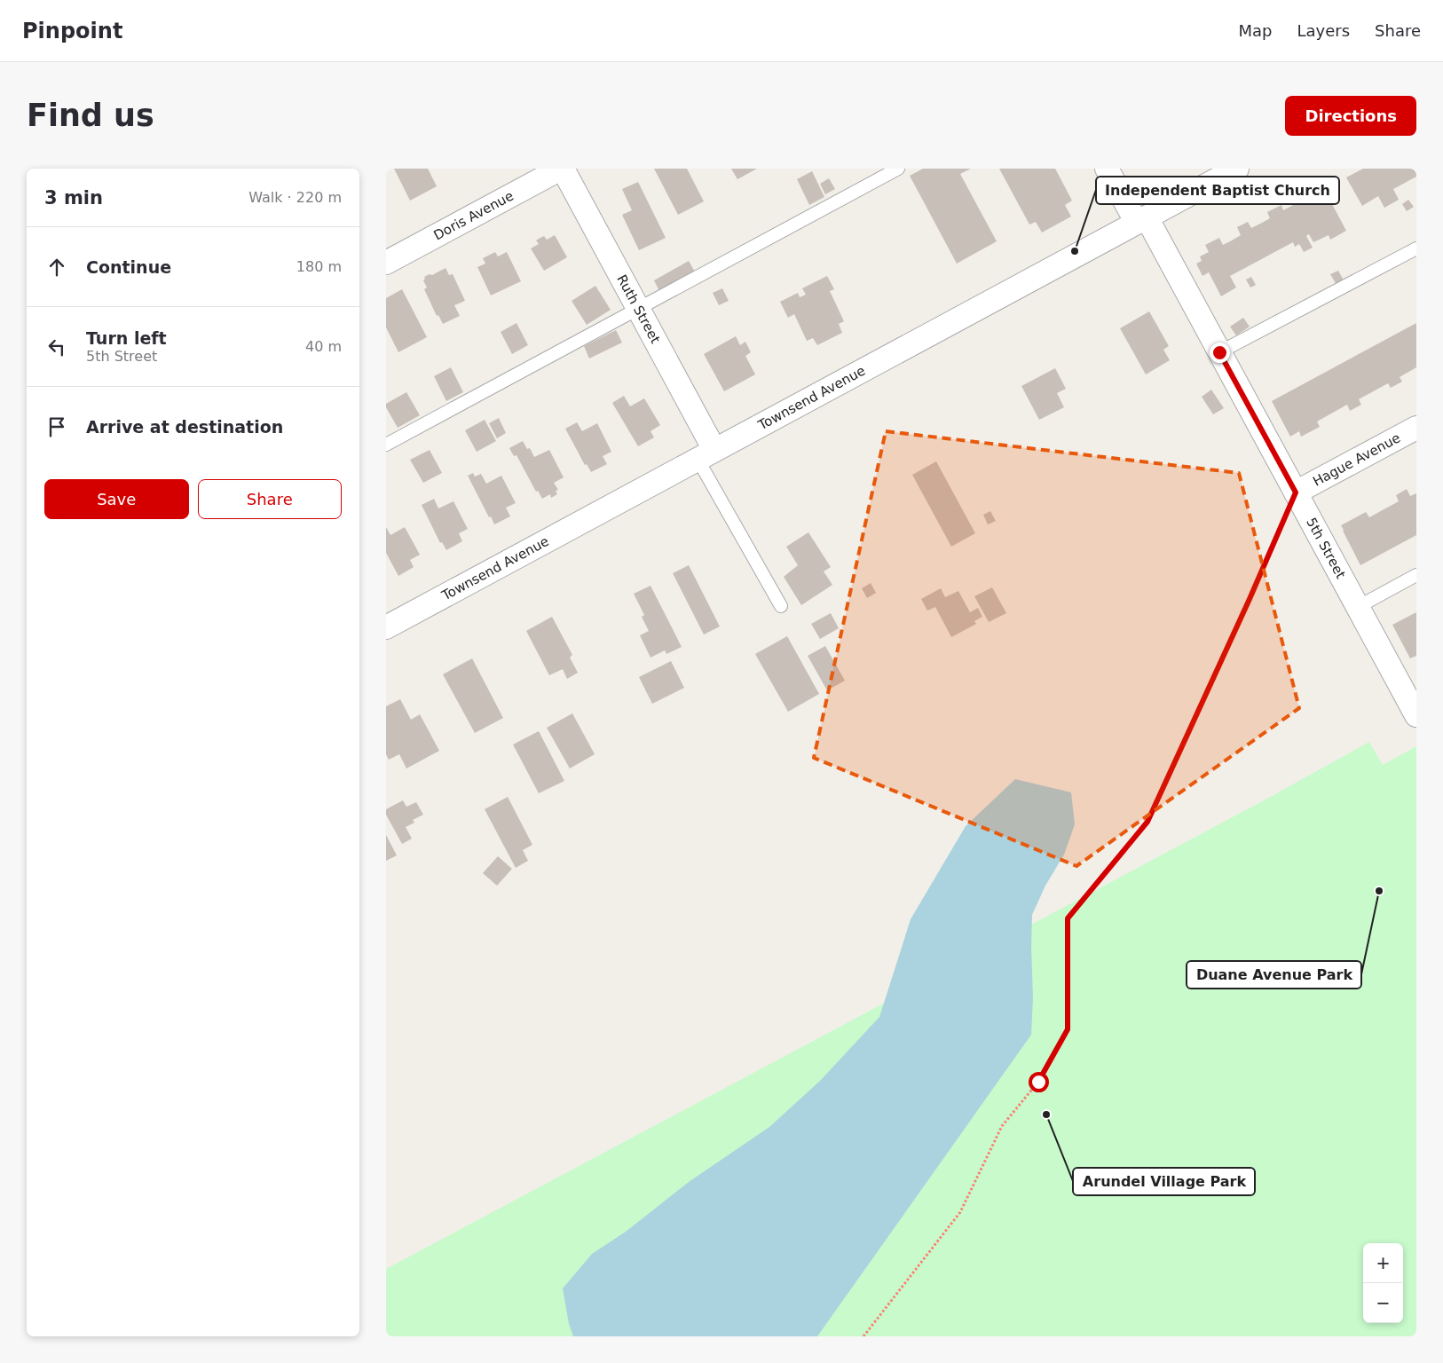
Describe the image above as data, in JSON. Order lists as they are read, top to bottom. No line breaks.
{"streets":{"street":["Doris Avenue","Ruth Street","Townsend Avenue","Hague Avenue","5th Street"]},"crossings":[["Doris Avenue","Ruth Street"],["Ruth Street","Townsend Avenue"],["Townsend Avenue","5th Street"],["Hague Avenue","5th Street"]],"places":["Independent Baptist Church","Duane Avenue Park","Arundel Village Park"],"page":{"header":"Pinpoint","nav":["Map","Layers","Share"],"buttons":["Directions",["Save","Share"]],"title":"Find us","heading":["3 min","Walk · 220 m"],"list":[["Continue","180 m"],["Turn left","5th Street","40 m"],"Arrive at destination"],"map_buttons":["+","−"]}}
